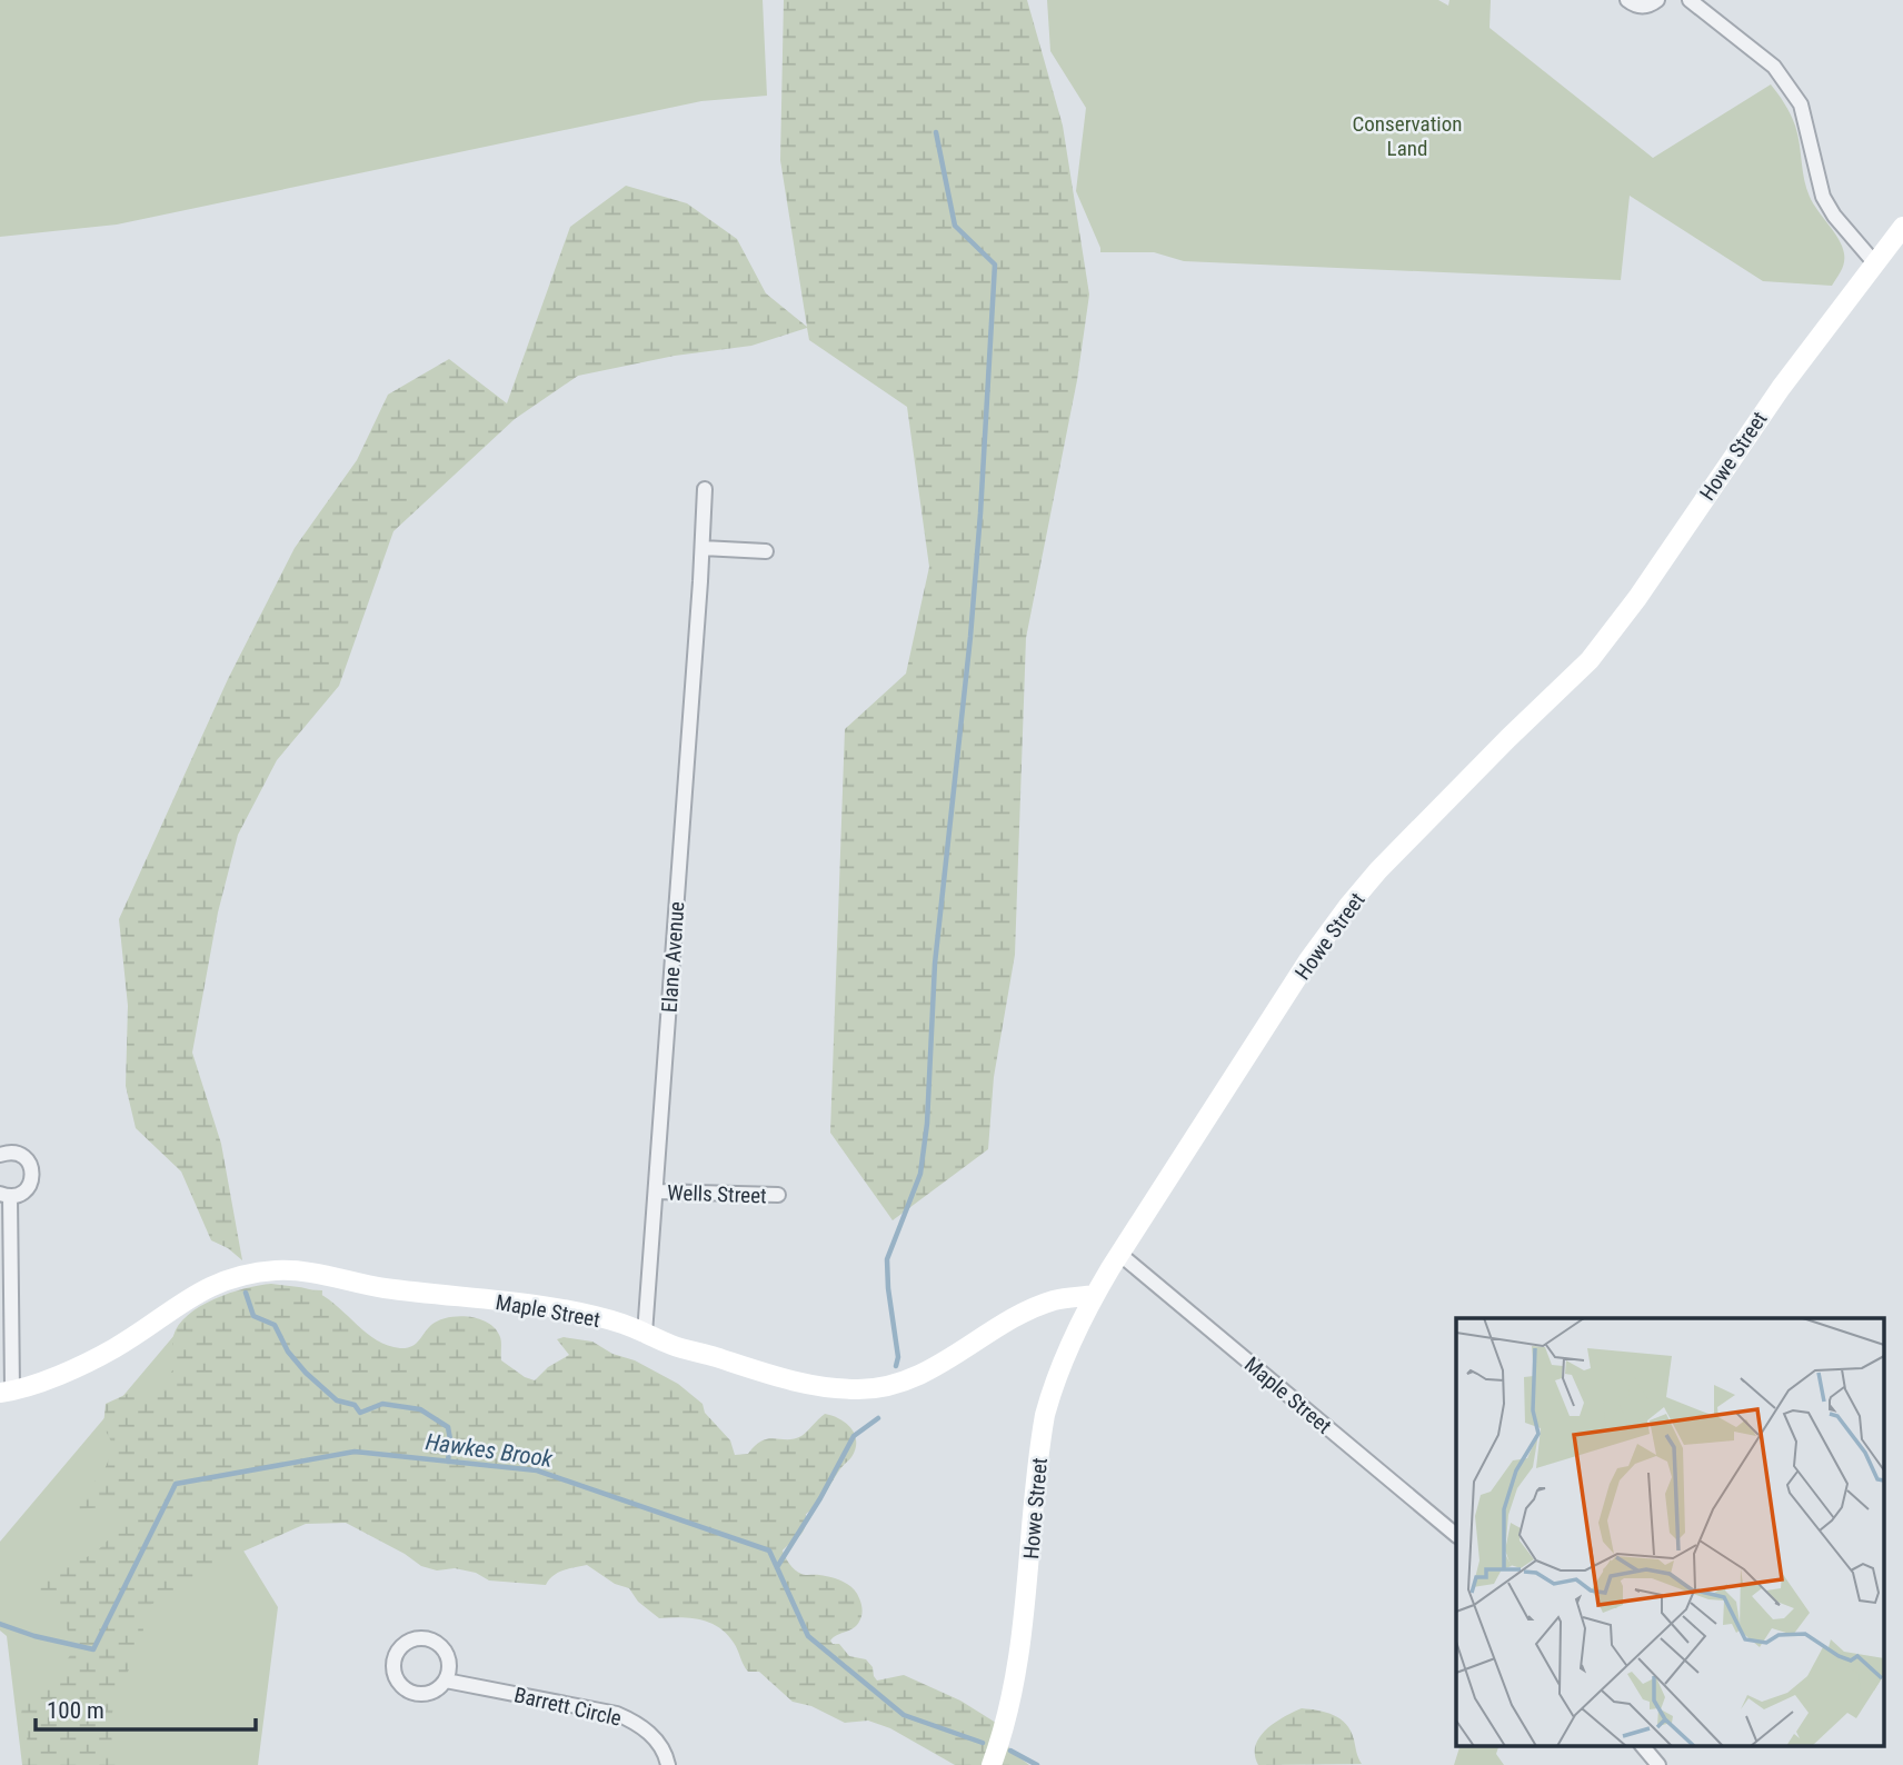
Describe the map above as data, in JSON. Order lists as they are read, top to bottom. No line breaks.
{"streets":{"street":["Howe Street","Elane Avenue","Wells Street","Maple Street","Barrett Circle"]},"crossings":[["Howe Street","Maple Street"],["Elane Avenue","Wells Street"],["Elane Avenue","Maple Street"]],"water":["Hawkes Brook"],"parks":["Conservation Land"],"scale_bar":"100 m"}
